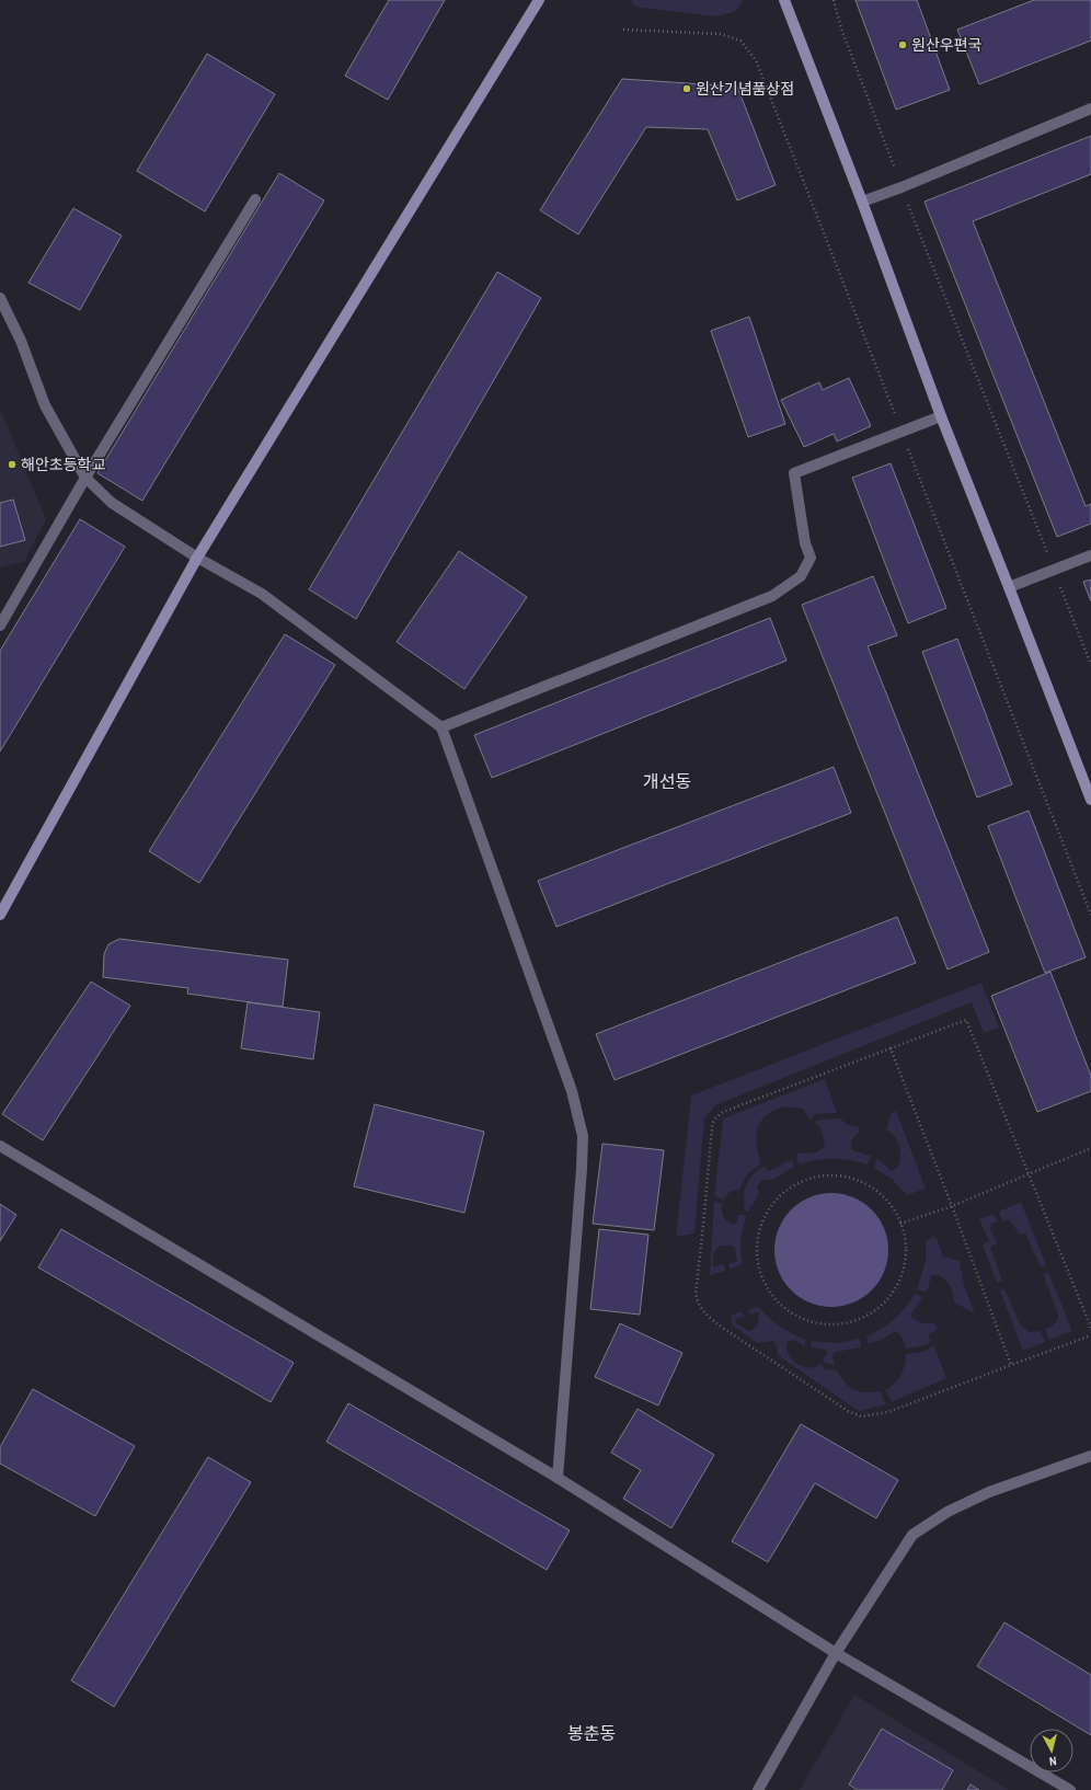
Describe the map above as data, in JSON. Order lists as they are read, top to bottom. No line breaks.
{"districts":["개선동","봉춘동"],"places":["원산우편국","원산기념품상점","해안초등학교"],"north":"bottom"}
